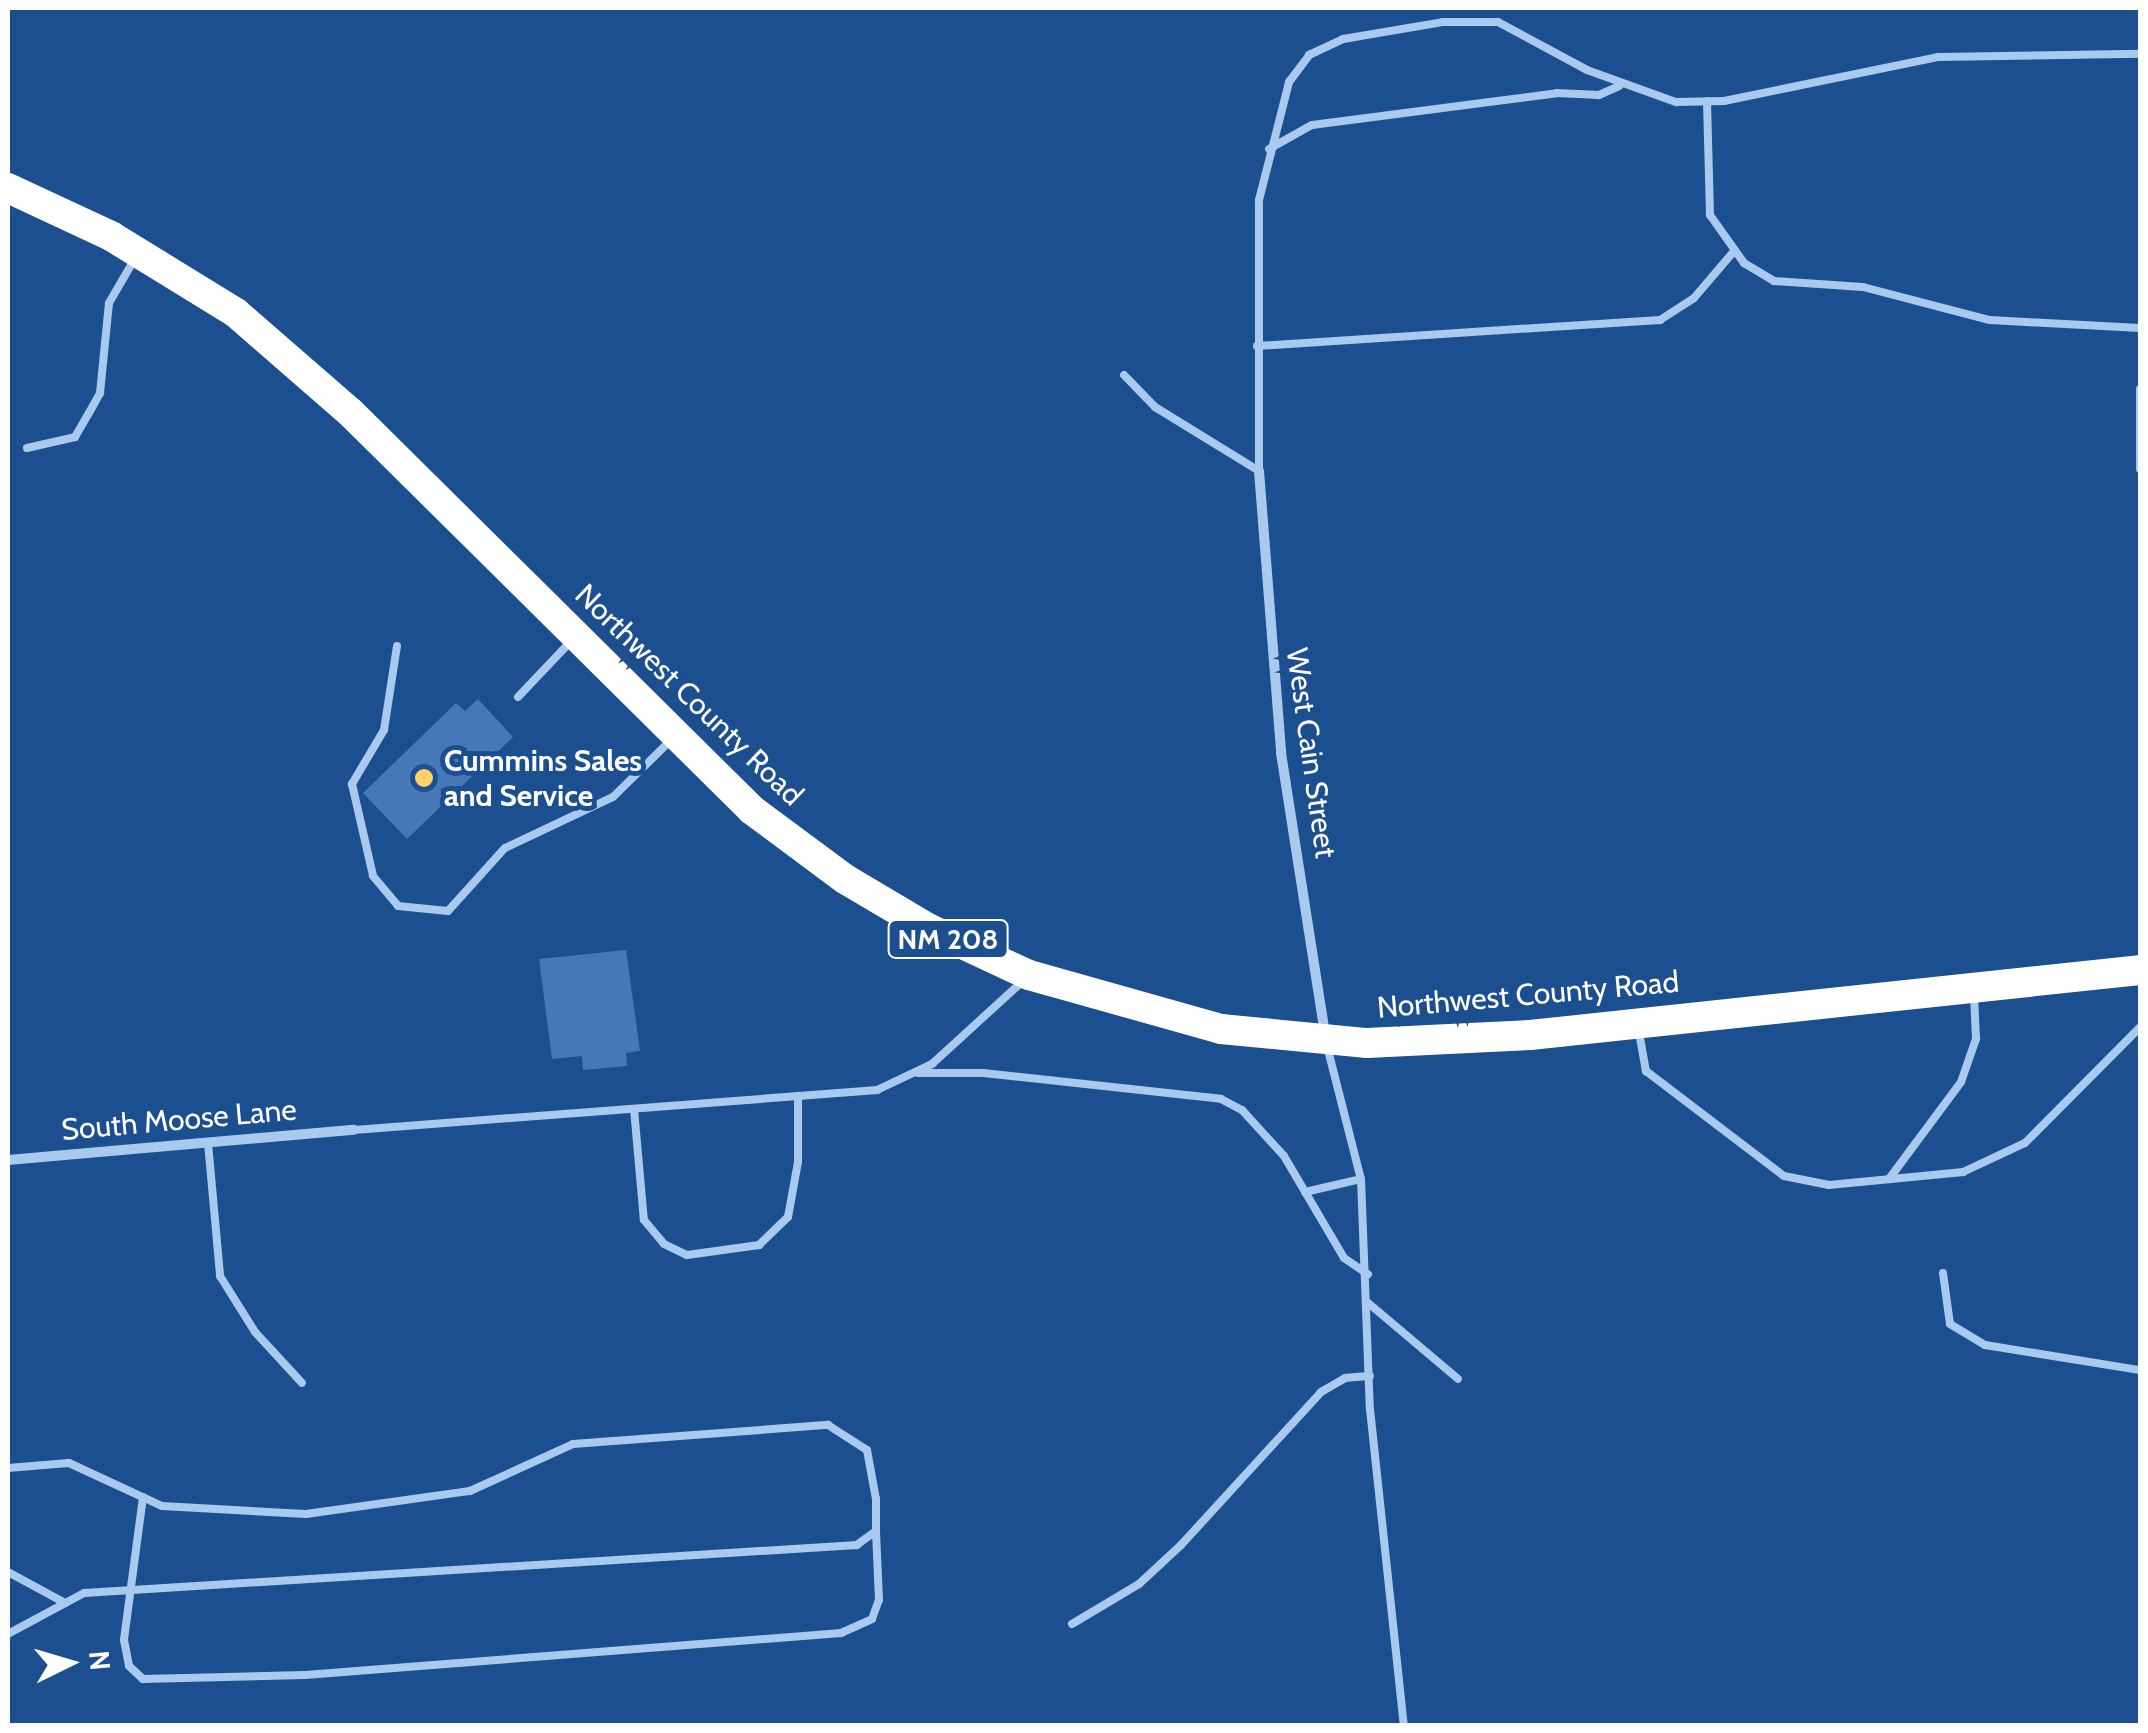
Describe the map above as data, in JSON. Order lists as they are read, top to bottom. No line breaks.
{"streets":{"highway":["Northwest County Road","NM 208"],"street":["West Cain Street","South Moose Lane"]},"crossings":[["Northwest County Road","West Cain Street"]],"places":["Cummins Sales and Service"],"north":"right"}
